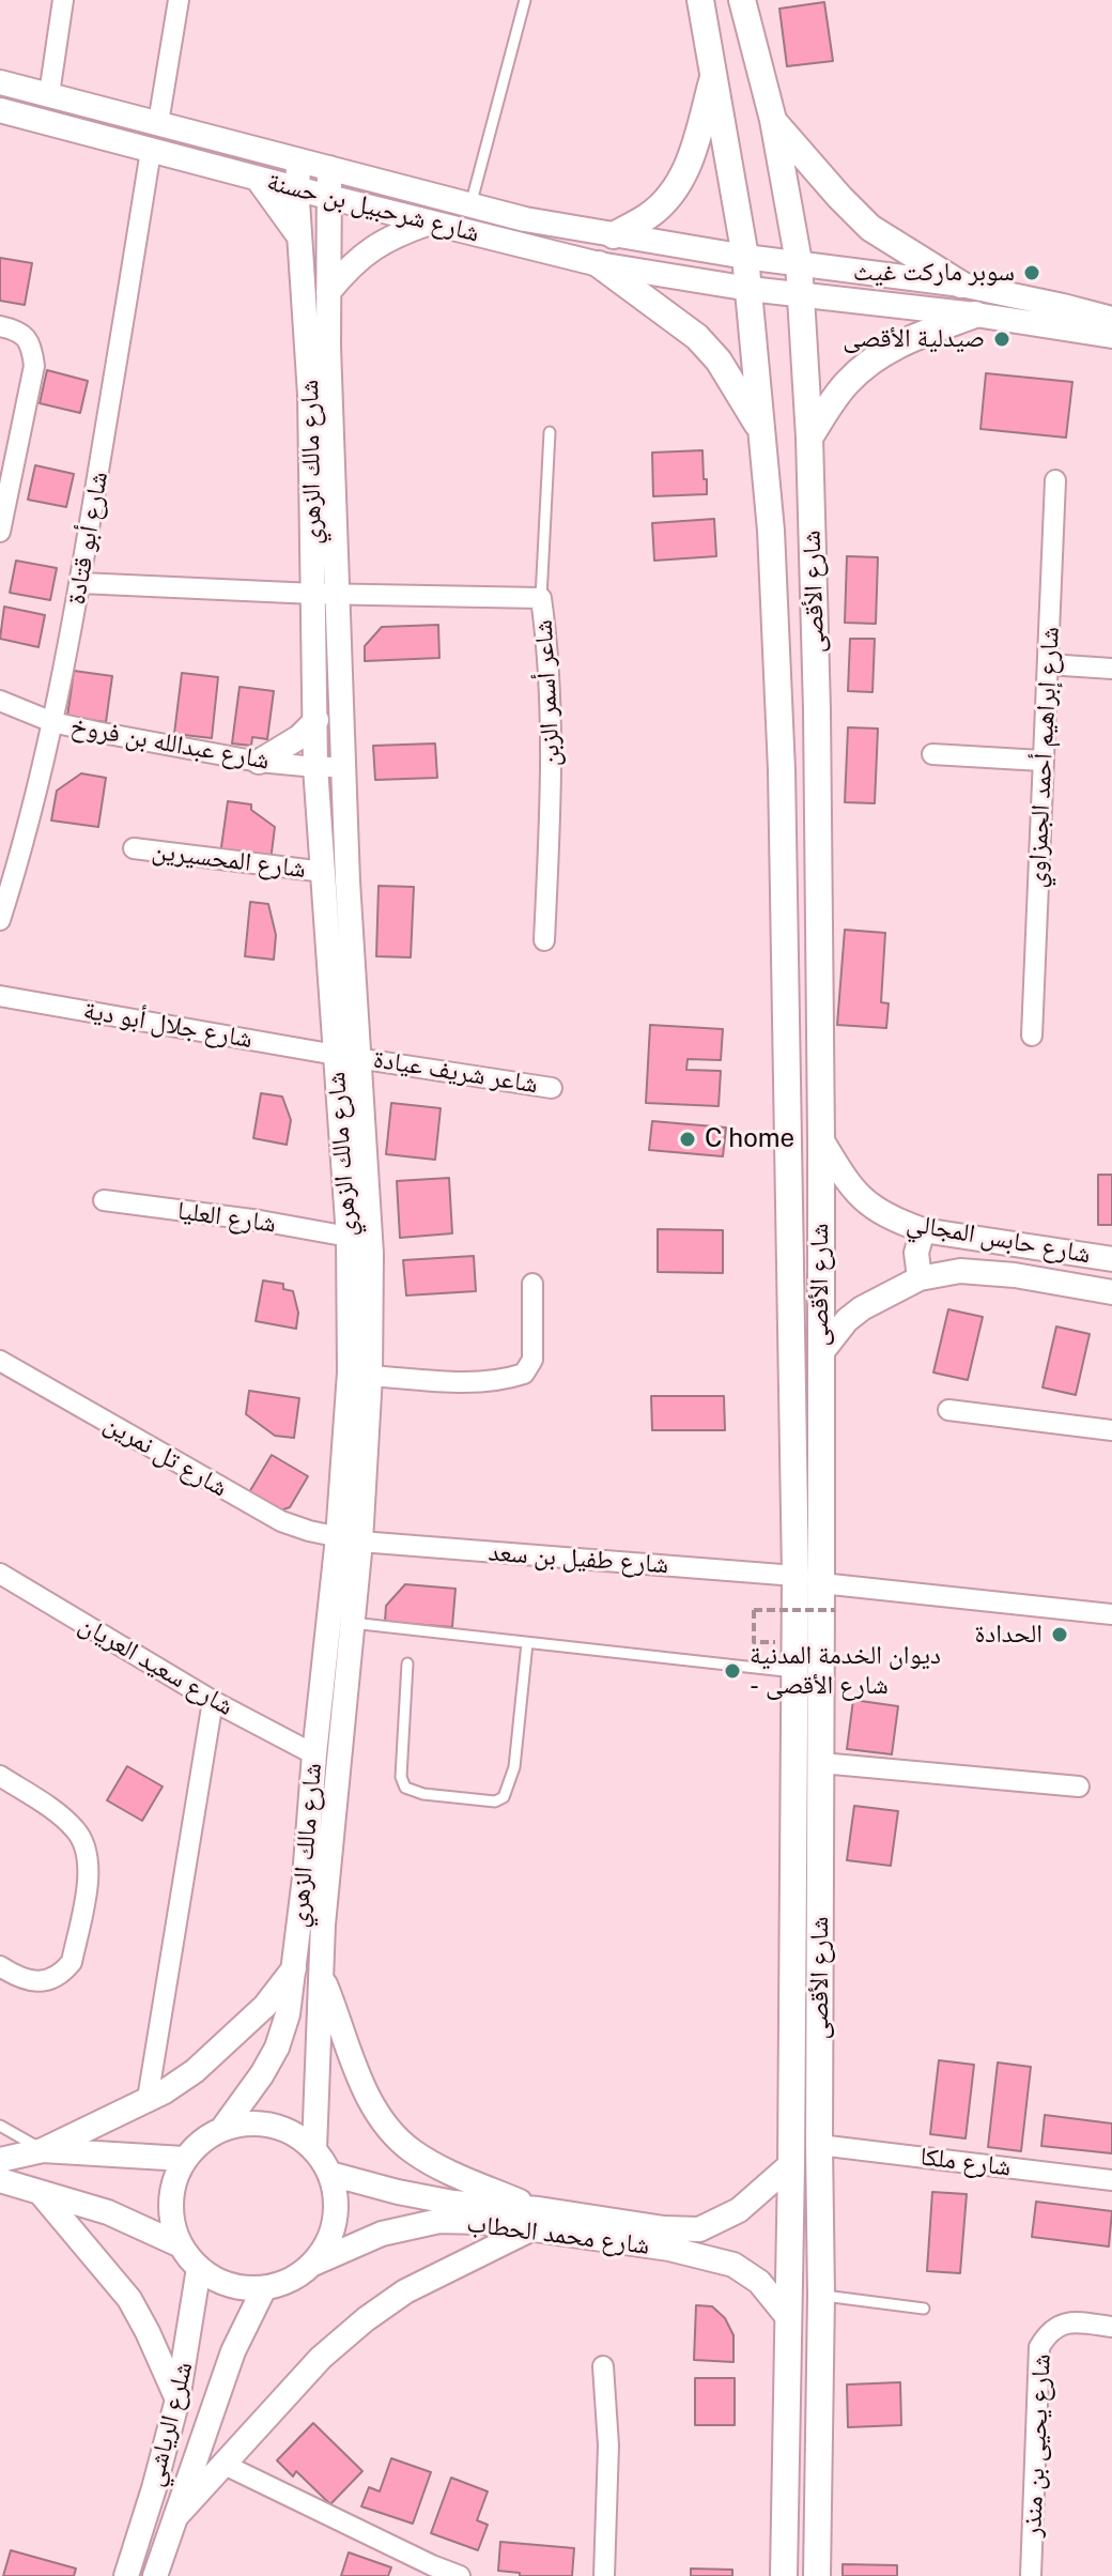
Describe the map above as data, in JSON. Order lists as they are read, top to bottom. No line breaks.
{"streets":{"main road":["شارع الأقصى"],"street":["شارع شرحبيل بن حسنة","شارع مالك الزهري","شارع أبو قتادة","شاعر أسمر الزبن","شارع عبدالله بن فروخ","شارع إبراهيم أحمد الجمزاوي","شارع المحسيرين","شارع جلال أبو دية","شاعر شريف عيادة","شارع العليا","شارع حابس المجالي","شارع تل نمرين","شارع طفيل بن سعد","شارع سعيد العريان","شارع ملكا","شارع محمد الحطاب","شلرع الرياشي","شارع يحيى بن منذر"]},"crossings":[["شارع شرحبيل بن حسنة","شارع مالك الزهري"],["شارع شرحبيل بن حسنة","شارع أبو قتادة"],["شارع شرحبيل بن حسنة","شارع الأقصى"],["شارع مالك الزهري","شاعر أسمر الزبن"],["شارع مالك الزهري","شارع عبدالله بن فروخ"],["شارع مالك الزهري","شارع المحسيرين"],["شارع مالك الزهري","شارع جلال أبو دية"],["شارع مالك الزهري","شاعر شريف عيادة"],["شارع مالك الزهري","شارع العليا"],["شارع مالك الزهري","شارع تل نمرين"],["شارع مالك الزهري","شارع طفيل بن سعد"],["شارع مالك الزهري","شارع سعيد العريان"],["شارع مالك الزهري","شارع محمد الحطاب"],["شارع مالك الزهري","شلرع الرياشي"],["شارع أبو قتادة","شاعر أسمر الزبن"],["شارع أبو قتادة","شارع عبدالله بن فروخ"],["شارع الأقصى","شارع حابس المجالي"],["شارع الأقصى","شارع طفيل بن سعد"],["شارع الأقصى","شارع ملكا"],["شارع الأقصى","شارع محمد الحطاب"],["شارع جلال أبو دية","شاعر شريف عيادة"],["شارع تل نمرين","شارع طفيل بن سعد"],["شارع محمد الحطاب","شلرع الرياشي"]],"places":["سوبر ماركت غيث","صيدلية الأقصى","C home","الحدادة","ديوان الخدمة المدنية - شارع الأقصى"]}
